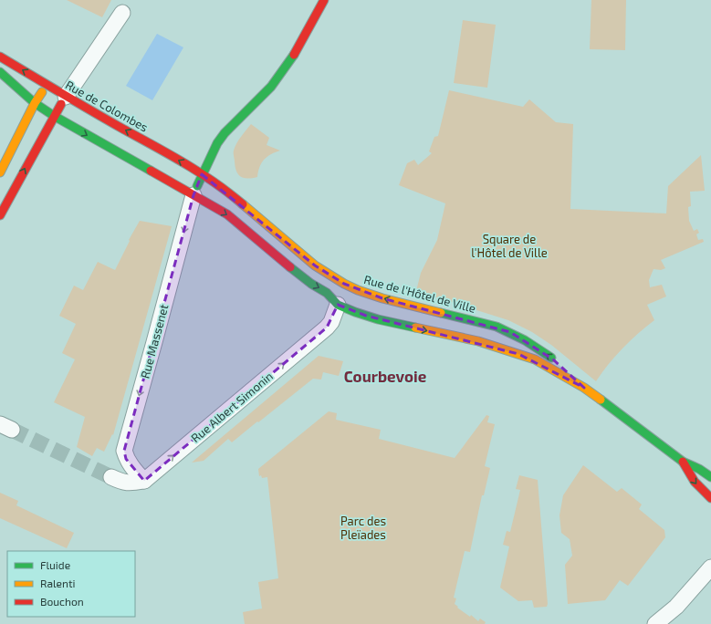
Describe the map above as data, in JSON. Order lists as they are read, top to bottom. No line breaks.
{"streets":{"main road":["Rue de Colombes","Rue de l'Hôtel de Ville"],"street":["Rue Massenet","Rue Albert Simonin"]},"crossings":[["Rue de Colombes","Rue de l'Hôtel de Ville"],["Rue de l'Hôtel de Ville","Rue Massenet"],["Rue de l'Hôtel de Ville","Rue Albert Simonin"],["Rue Massenet","Rue Albert Simonin"]],"one_way":["Rue Massenet","Rue Albert Simonin"],"districts":["Courbevoie"],"parks":["Square de l'Hôtel de Ville","Parc des Pleïades"],"legend":["Fluide","Ralenti","Bouchon"]}
